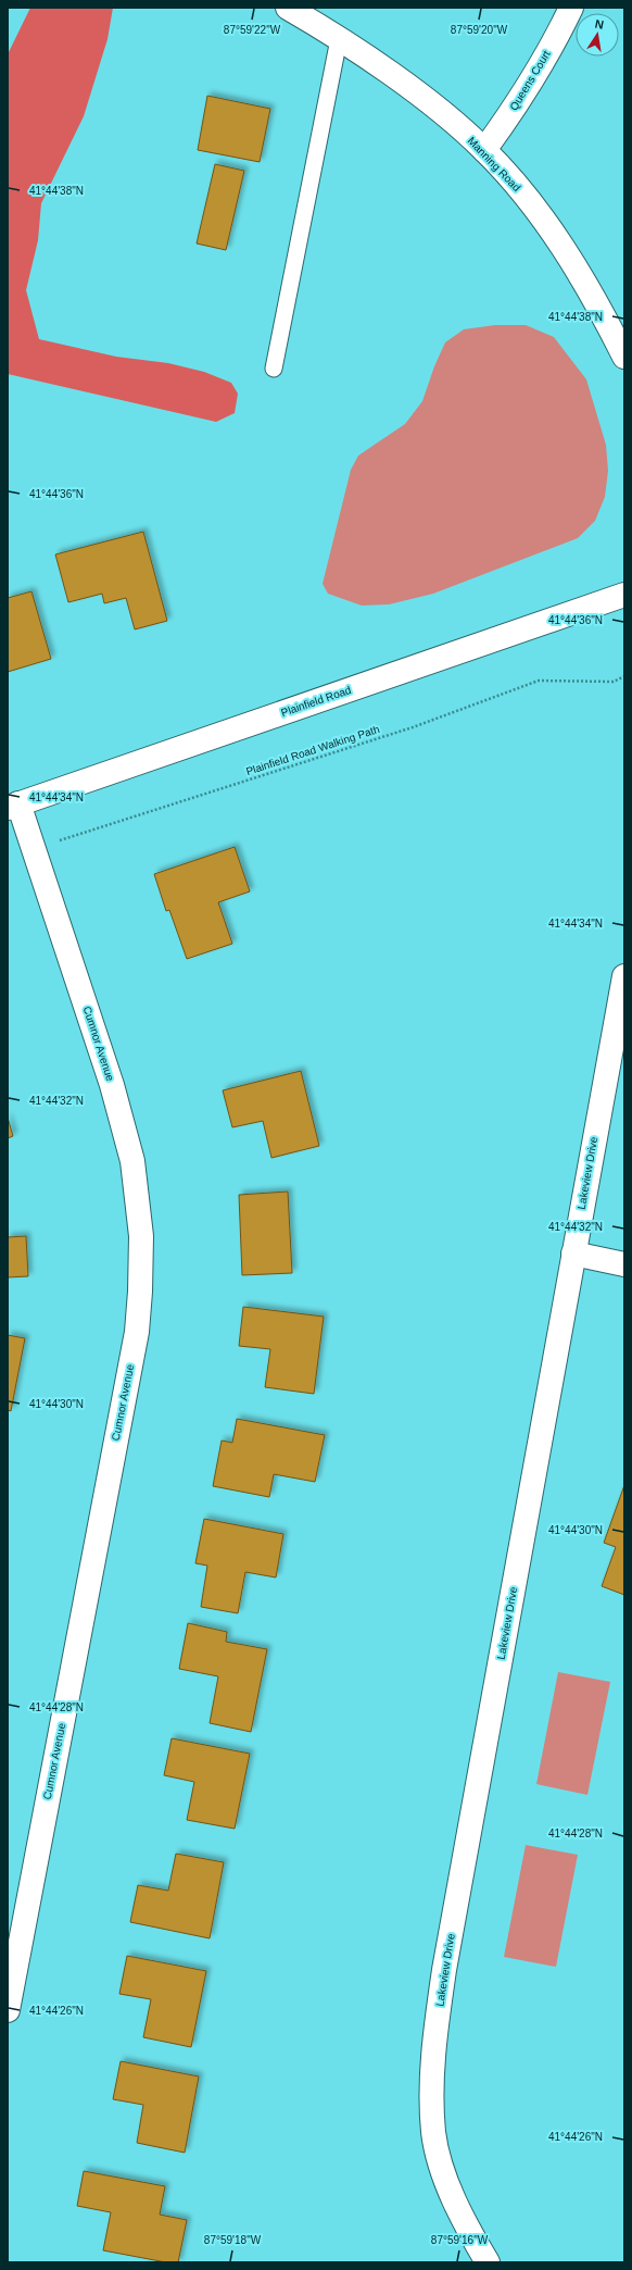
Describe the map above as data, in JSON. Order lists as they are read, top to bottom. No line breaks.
{"streets":{"street":["Queens Court","Manning Road","Plainfield Road","Cumnor Avenue","Lakeview Drive"],"path":["Plainfield Road Walking Path"]},"crossings":[["Queens Court","Manning Road"],["Plainfield Road","Cumnor Avenue"],["Plainfield Road Walking Path","Cumnor Avenue"]],"north":"top","coordinates":["87°59'22\"W","87°59'20\"W","41°44'38\"N","41°44'36\"N","41°44'34\"N","41°44'32\"N","41°44'30\"N","41°44'28\"N","41°44'26\"N","87°59'18\"W","87°59'16\"W"]}
